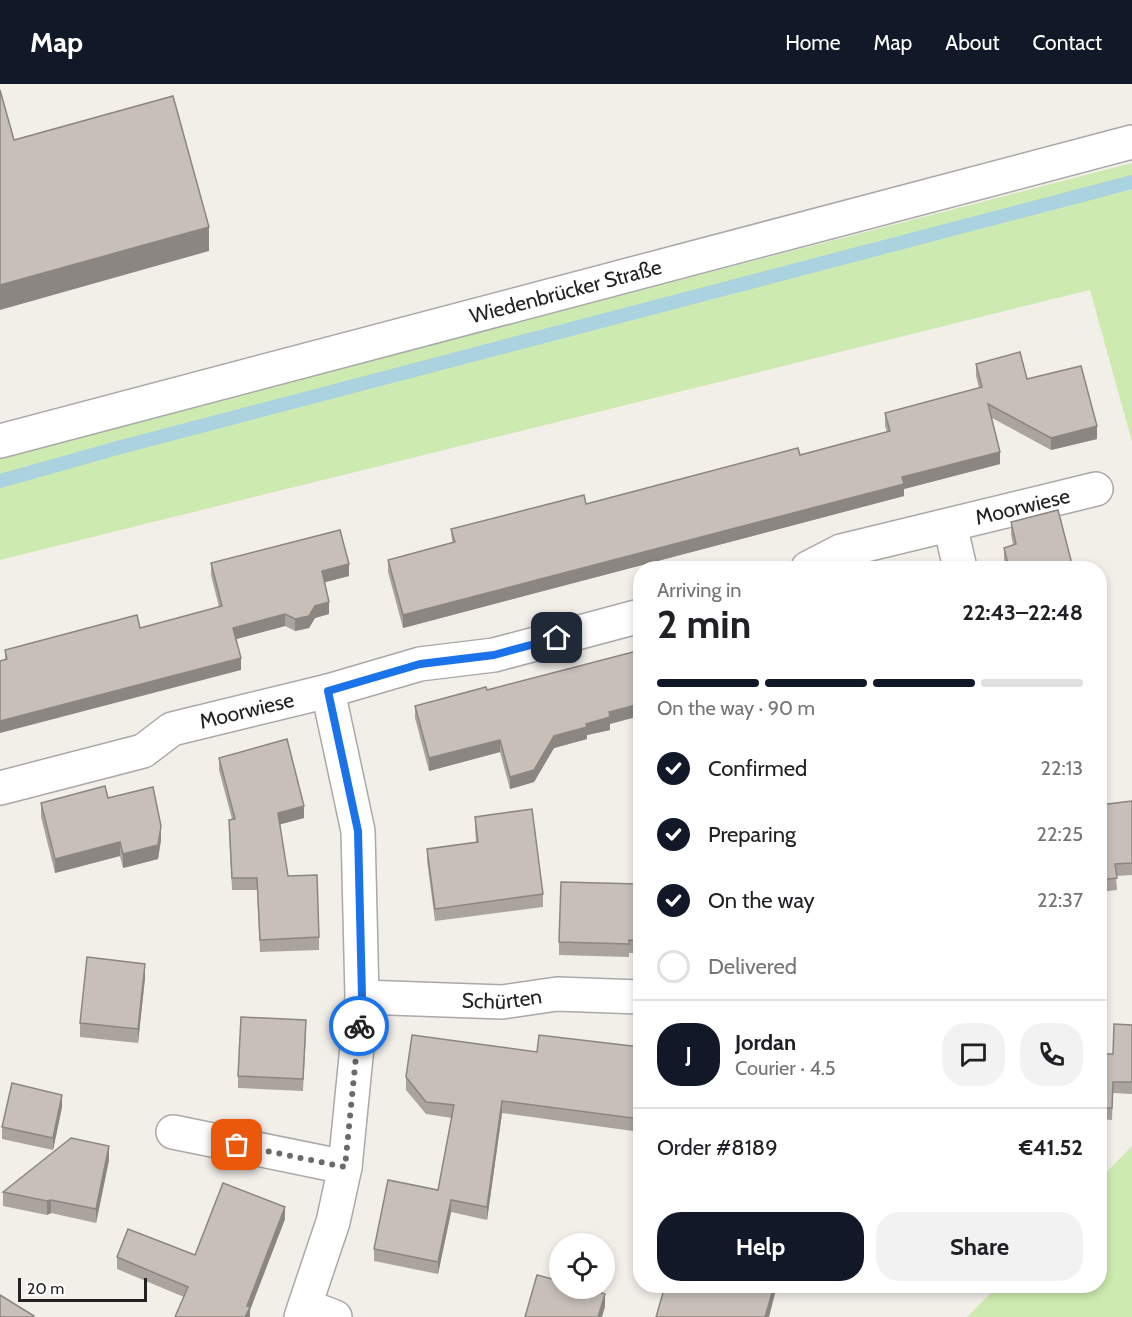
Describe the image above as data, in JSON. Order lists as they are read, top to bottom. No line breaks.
{"streets":{"street":["Wiedenbrücker Straße","Moorwiese","Schürten"]},"scale_bar":"20 m","page":{"header":"Map","nav":["Home","Map","About","Contact"],"heading":["2 min","Arriving in","22:43–22:48"],"panel":["Jordan","Courier · 4.5","Order #8189","€41.52"],"bar":"On the way · 90 m","list":[["Confirmed","22:13"],["Preparing","22:25"],["On the way","22:37"],"Delivered"],"round":"J","buttons":["Help","Share"],"scale":"20 m"}}
